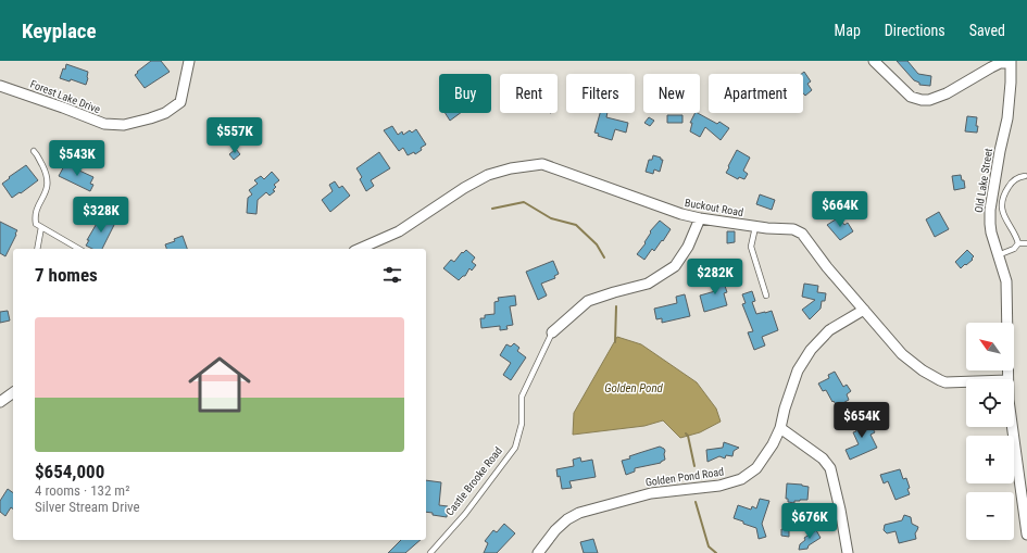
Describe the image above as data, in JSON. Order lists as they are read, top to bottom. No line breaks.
{"streets":{"street":["Forest Lake Drive","Old Lake Street","Buckout Road","Golden Pond Road","Castle Brooke Road"]},"crossings":[["Buckout Road","Golden Pond Road"],["Buckout Road","Castle Brooke Road"]],"water":["Golden Pond"],"north":"top left","page":{"header":"Keyplace","nav":["Map","Directions","Saved"],"chip":["Buy","Rent","Filters","New","Apartment"],"price":["$557K","$543K","$664K","$328K","$282K","$654K","$676K"],"heading":"7 homes","list":[{"name":"$654,000","note":"4 rooms · 132 m² · Silver Stream Drive"}],"map_buttons":["+","−"]}}
